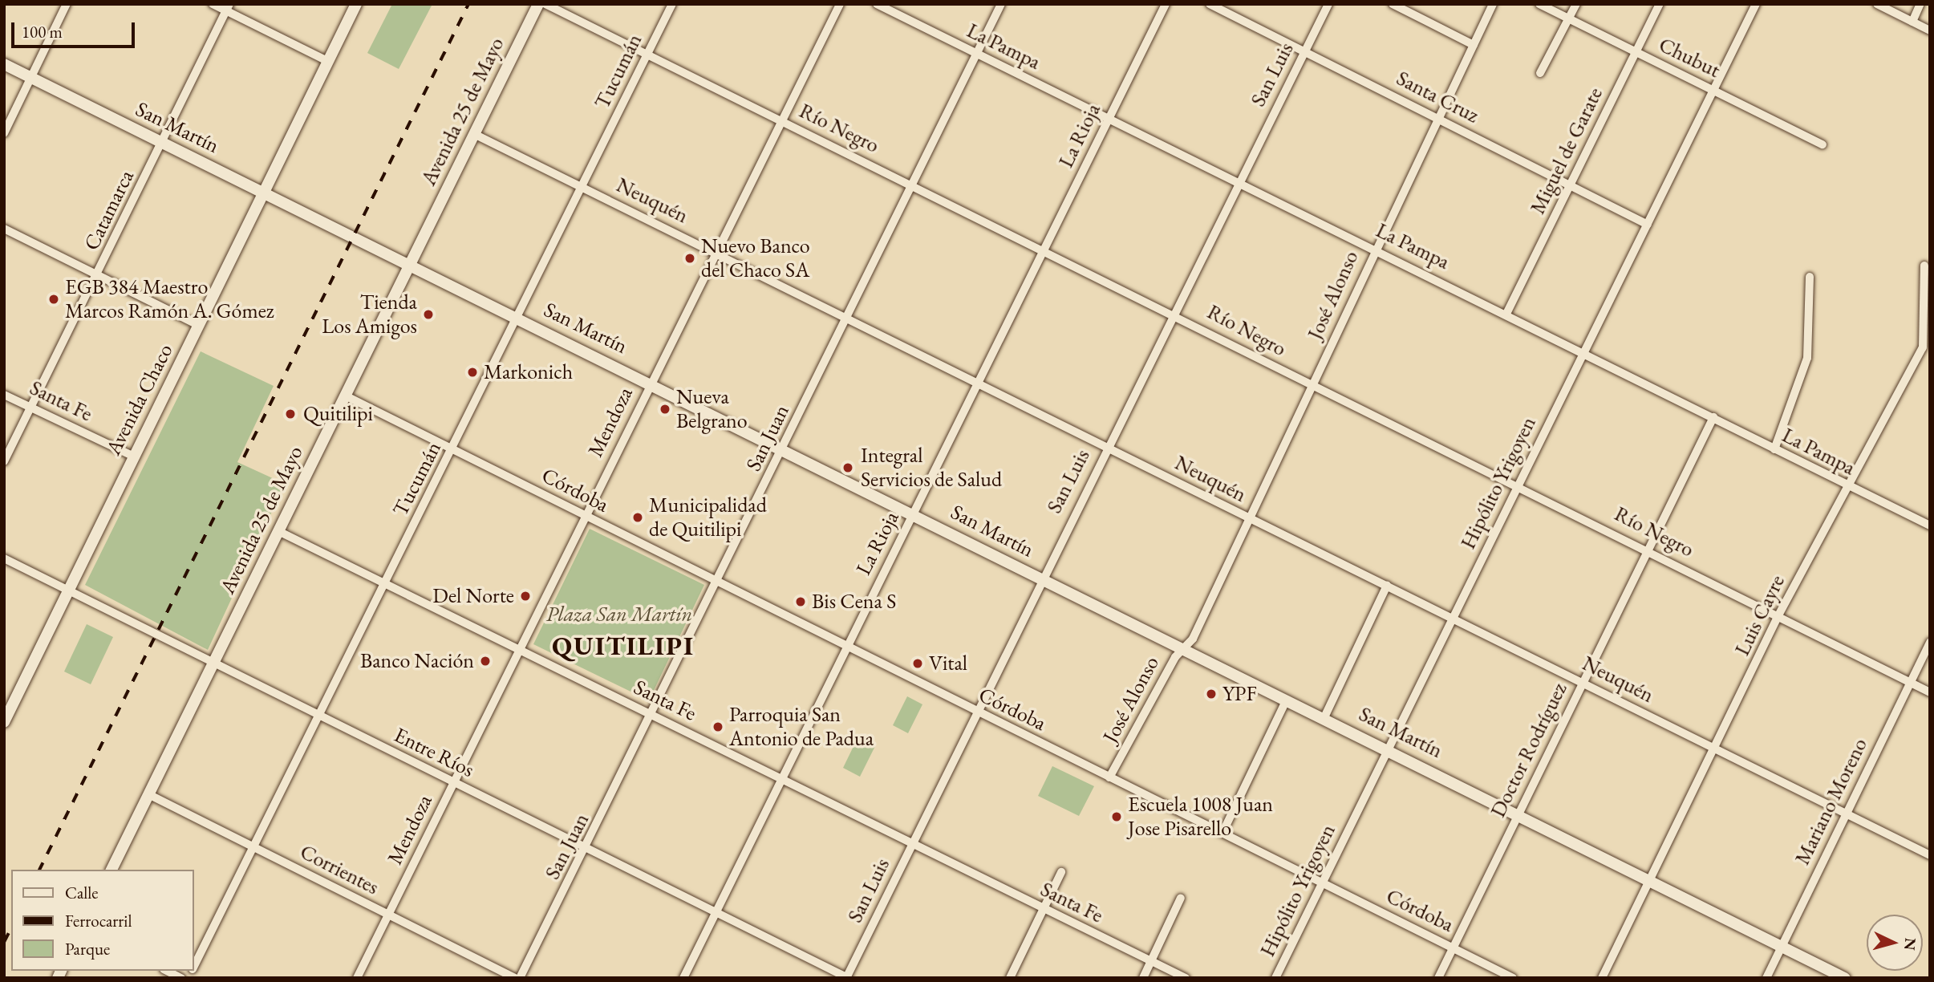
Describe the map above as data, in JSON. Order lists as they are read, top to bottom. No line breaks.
{"streets":{"street":["La Pampa","Chubut","Tucumán","San Luis","Santa Cruz","Avenida 25 de Mayo","San Martín","Río Negro","La Rioja","Miguel de Garate","Neuquén","Catamarca","José Alonso","Avenida Chaco","Santa Fe","Mendoza","San Juan","Hipólito Yrigoyen","Córdoba","Luis Cayre","Doctor Rodríguez","Entre Ríos","Mariano Moreno","Corrientes"]},"crossings":[["La Pampa","San Luis"],["La Pampa","La Rioja"],["La Pampa","Miguel de Garate"],["La Pampa","José Alonso"],["La Pampa","San Juan"],["La Pampa","Hipólito Yrigoyen"],["La Pampa","Luis Cayre"],["La Pampa","Doctor Rodríguez"],["Chubut","Miguel de Garate"],["Chubut","Hipólito Yrigoyen"],["Tucumán","San Martín"],["Tucumán","Río Negro"],["Tucumán","Neuquén"],["Tucumán","Santa Fe"],["Tucumán","Córdoba"],["Tucumán","Entre Ríos"],["Tucumán","Corrientes"],["San Luis","Santa Cruz"],["San Luis","San Martín"],["San Luis","Río Negro"],["San Luis","Neuquén"],["San Luis","Santa Fe"],["San Luis","Córdoba"],["San Luis","Entre Ríos"],["Santa Cruz","Miguel de Garate"],["Santa Cruz","José Alonso"],["Santa Cruz","Hipólito Yrigoyen"],["Avenida 25 de Mayo","San Martín"],["Avenida 25 de Mayo","Neuquén"],["Avenida 25 de Mayo","Santa Fe"],["Avenida 25 de Mayo","Córdoba"],["Avenida 25 de Mayo","Entre Ríos"],["Avenida 25 de Mayo","Corrientes"],["San Martín","La Rioja"],["San Martín","Catamarca"],["San Martín","José Alonso"],["San Martín","Avenida Chaco"],["San Martín","Mendoza"],["San Martín","San Juan"],["San Martín","Hipólito Yrigoyen"],["San Martín","Luis Cayre"],["San Martín","Doctor Rodríguez"],["San Martín","Mariano Moreno"],["Río Negro","La Rioja"],["Río Negro","José Alonso"],["Río Negro","Mendoza"],["Río Negro","San Juan"],["Río Negro","Hipólito Yrigoyen"],["Río Negro","Luis Cayre"],["Río Negro","Doctor Rodríguez"],["Río Negro","Mariano Moreno"],["La Rioja","Neuquén"],["La Rioja","Santa Fe"],["La Rioja","Córdoba"],["La Rioja","Entre Ríos"],["Neuquén","José Alonso"],["Neuquén","Mendoza"],["Neuquén","San Juan"],["Neuquén","Hipólito Yrigoyen"],["Neuquén","Luis Cayre"],["Neuquén","Doctor Rodríguez"],["Neuquén","Mariano Moreno"],["Catamarca","Santa Fe"],["José Alonso","Córdoba"],["Avenida Chaco","Santa Fe"],["Avenida Chaco","Entre Ríos"],["Santa Fe","Mendoza"],["Santa Fe","San Juan"],["Mendoza","Córdoba"],["Mendoza","Entre Ríos"],["Mendoza","Corrientes"],["San Juan","Córdoba"],["San Juan","Entre Ríos"],["Hipólito Yrigoyen","Córdoba"],["Córdoba","Doctor Rodríguez"]],"districts":["QUITILIPI"],"parks":["Plaza San Martín"],"places":["Nuevo Banco del Chaco SA","EGB 384 Maestro Marcos Ramón A. Gómez","Tienda Los Amigos","Markonich","Nueva Belgrano","Quitilipi","Integral Servicios de Salud","Municipalidad de Quitilipi","Del Norte","Bis Cena S","Banco Nación","Vital","YPF","Parroquia San Antonio de Padua","Escuela 1008 Juan Jose Pisarello"],"legend":["Calle","Ferrocarril","Parque"],"scale_bar":"100 m","north":"right"}
